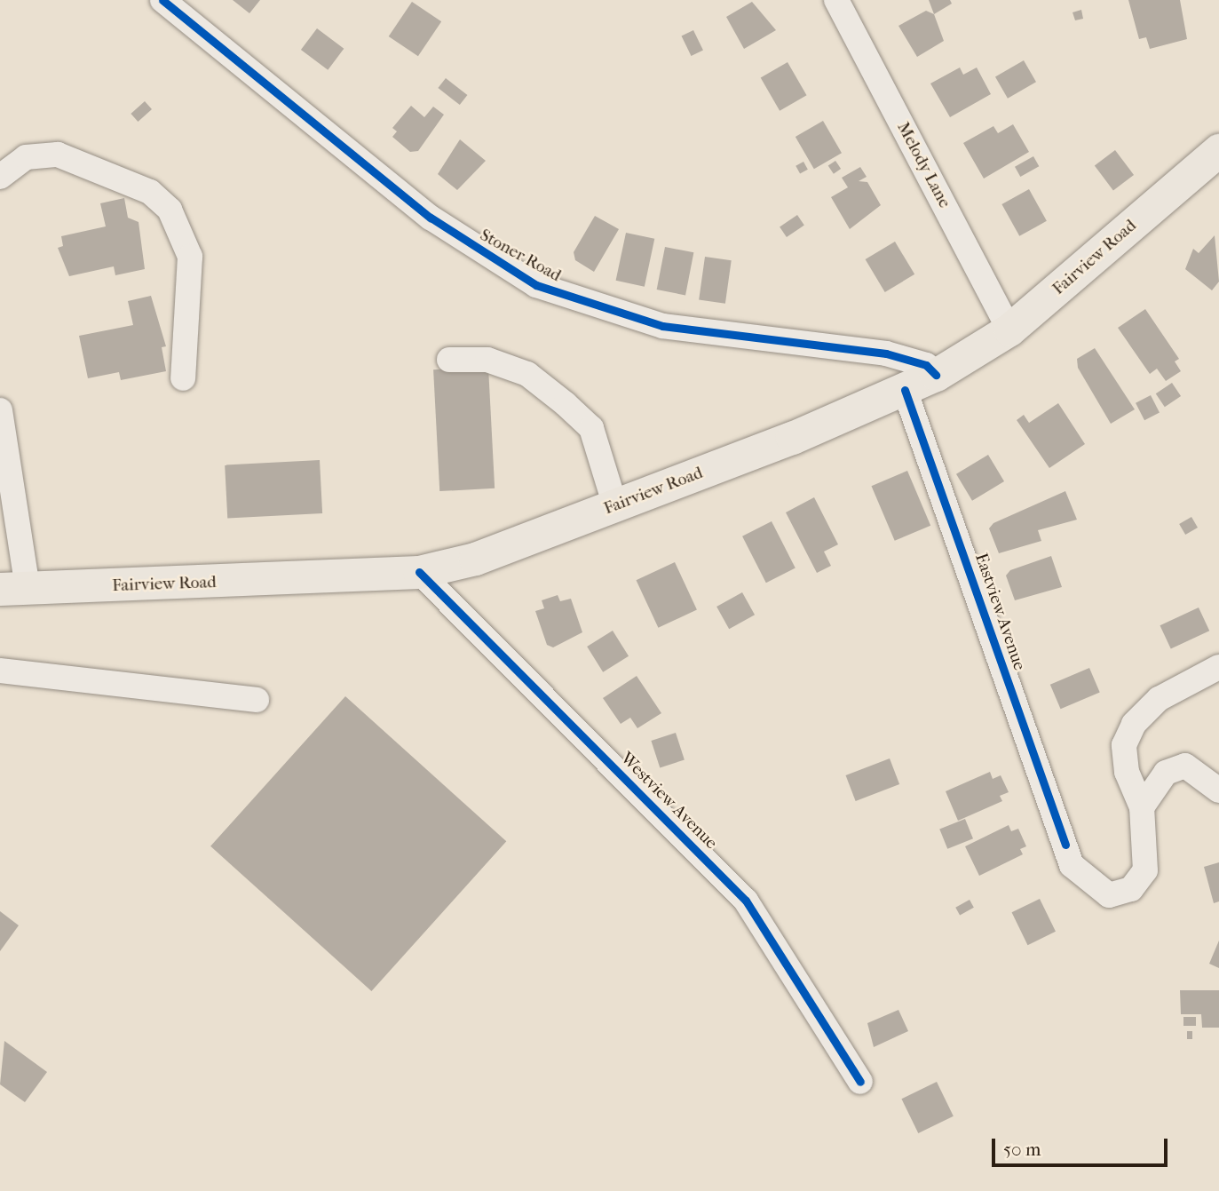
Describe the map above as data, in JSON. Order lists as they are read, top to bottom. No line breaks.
{"streets":{"main road":["Fairview Road"],"street":["Melody Lane","Stoner Road","Eastview Avenue","Westview Avenue"]},"crossings":[["Melody Lane","Fairview Road"],["Stoner Road","Fairview Road"],["Fairview Road","Eastview Avenue"],["Fairview Road","Westview Avenue"]],"scale_bar":"50 m"}
